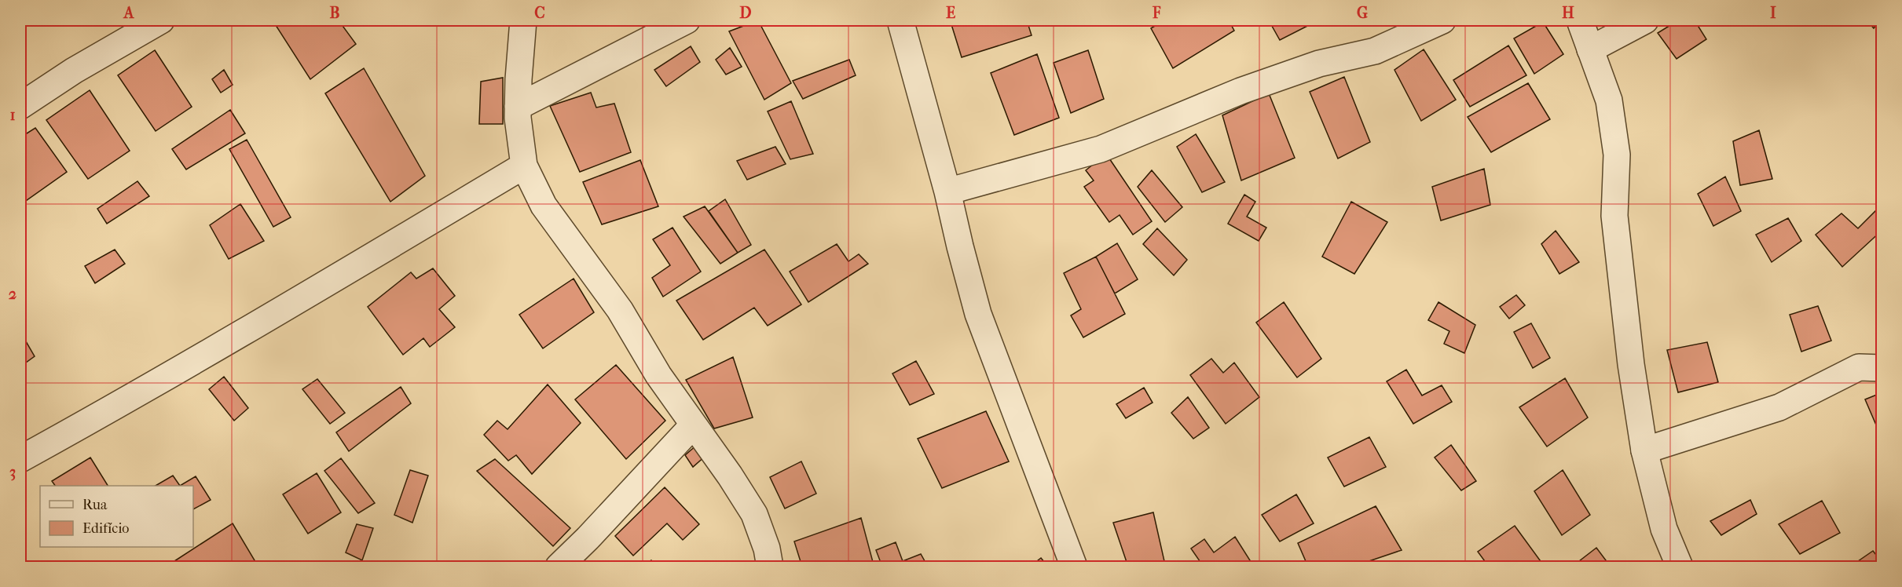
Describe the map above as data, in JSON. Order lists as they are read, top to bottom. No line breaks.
{"legend":["Rua","Edifício"],"grid":{"columns":["A","B","C","D","E","F","G","H","I"],"rows":["1","2","3"]}}
